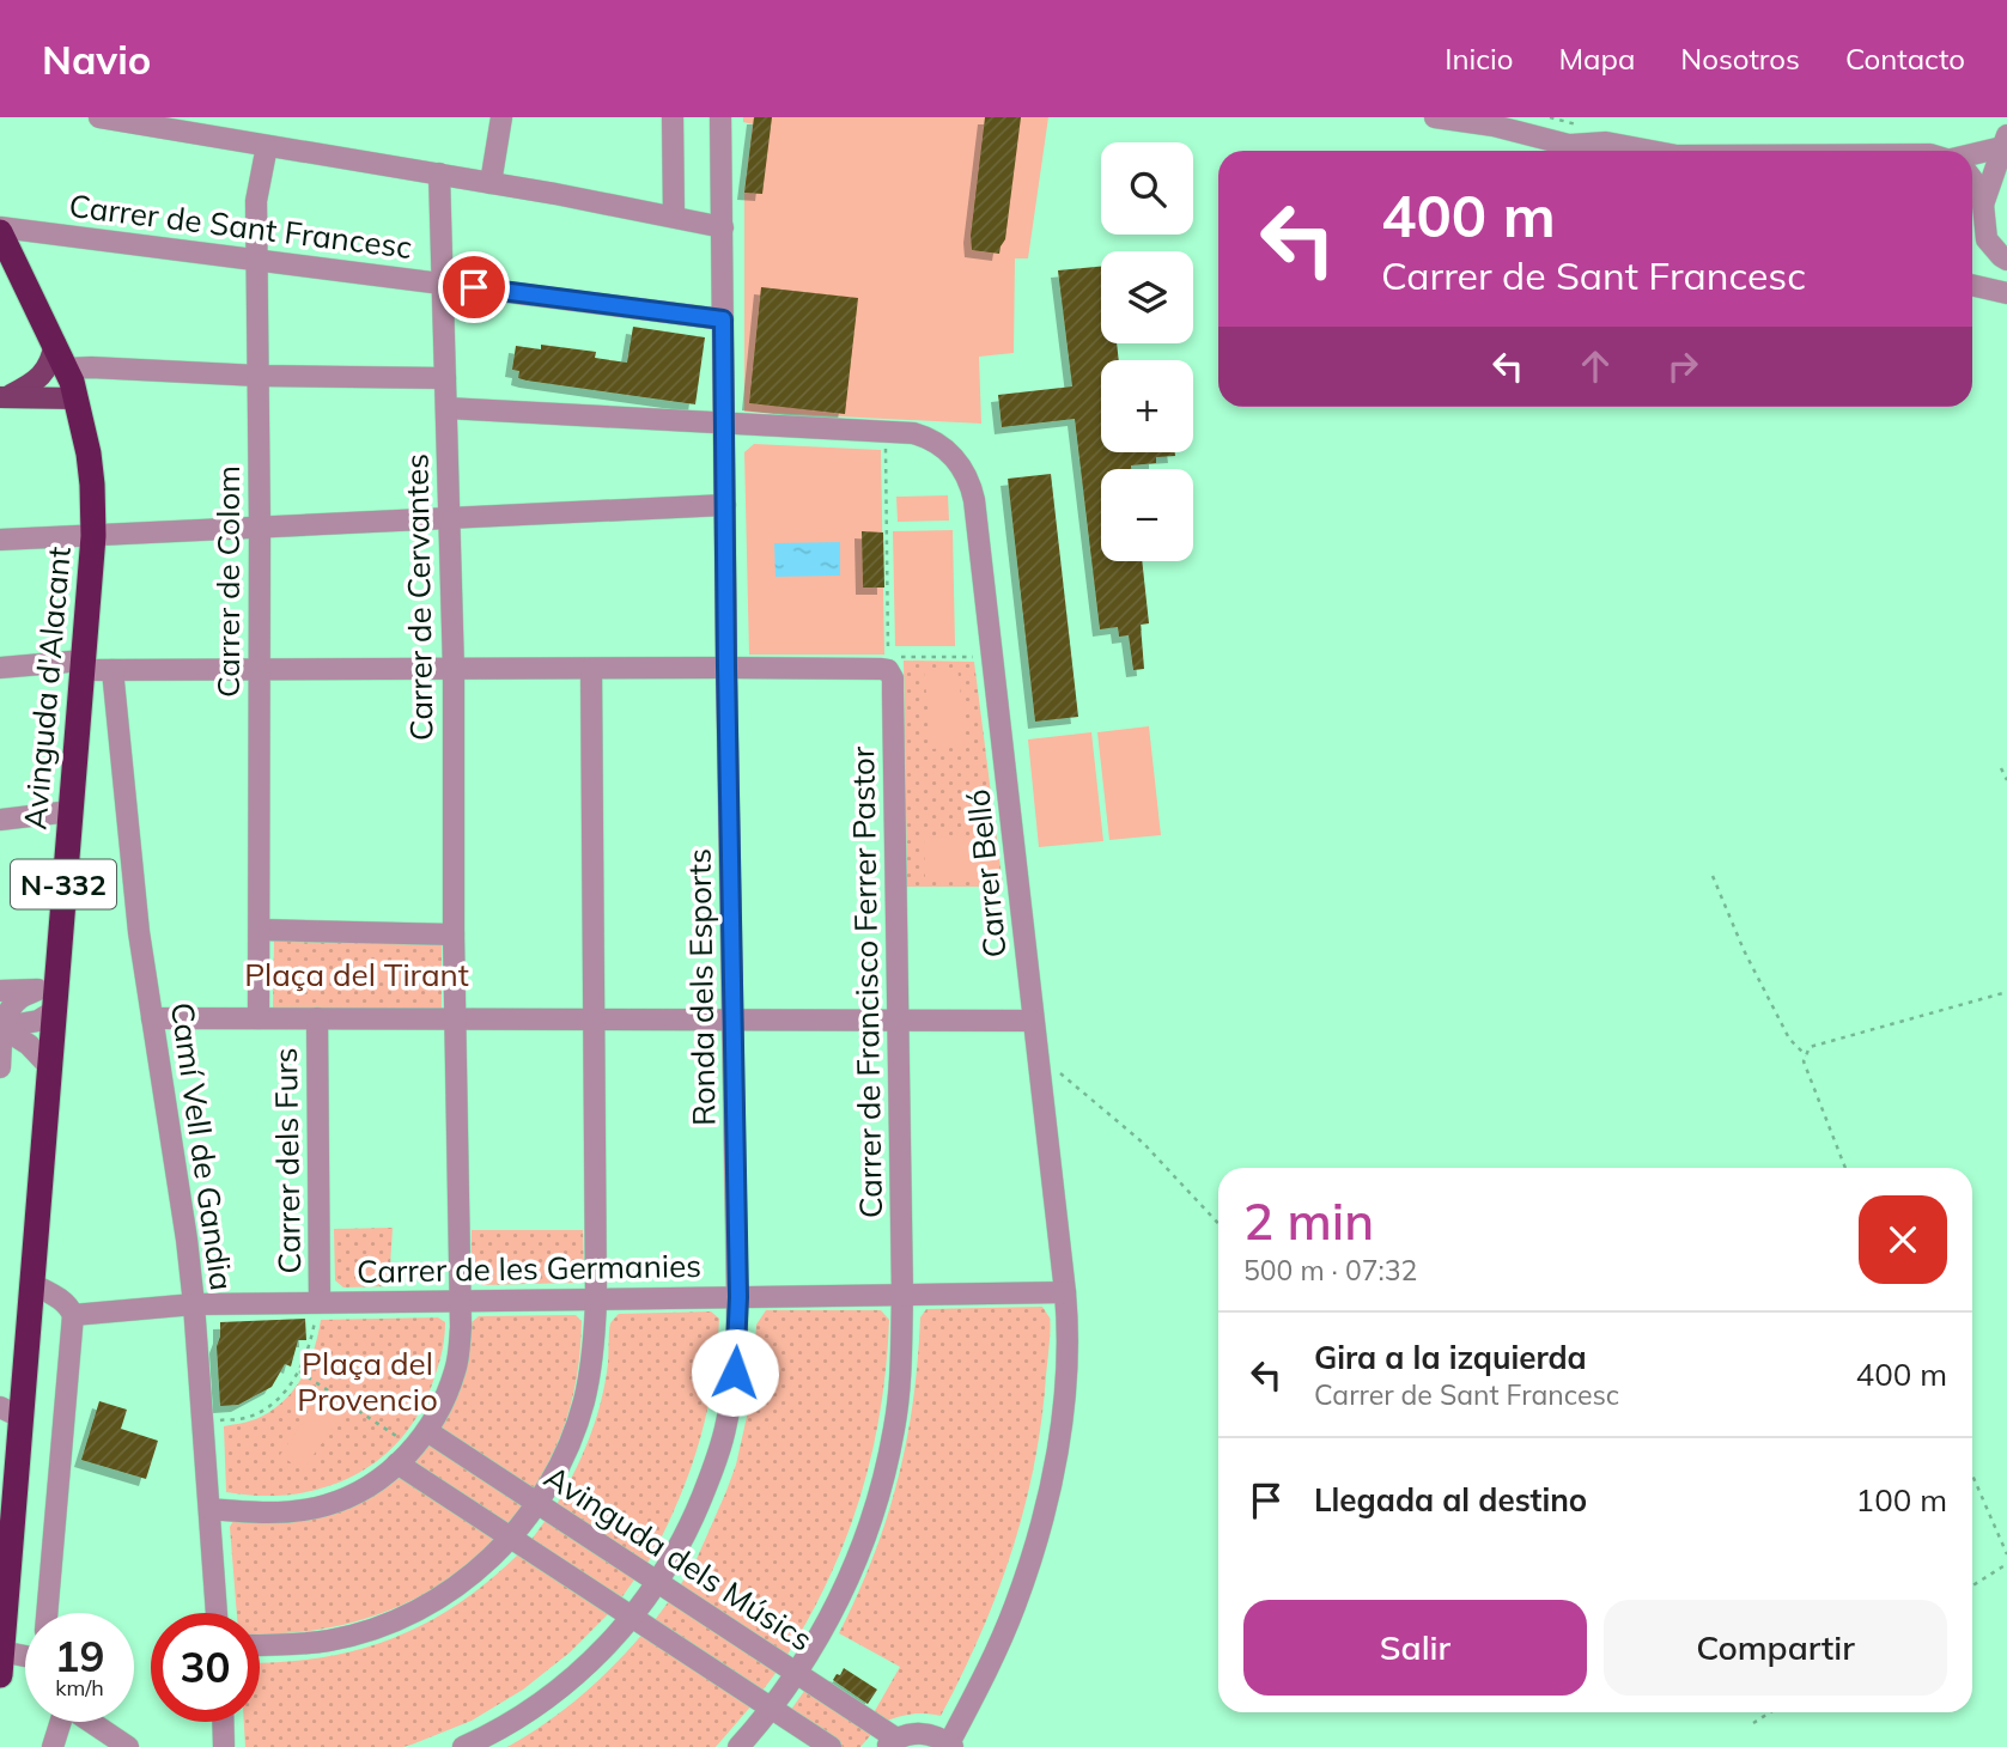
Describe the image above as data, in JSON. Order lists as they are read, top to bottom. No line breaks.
{"streets":{"highway":["Avinguda d'Alacant","N-332"],"street":["Carrer de Sant Francesc","Carrer de Colom","Carrer de Cervantes","Carrer Belló","Carrer de Francisco Ferrer Pastor","Ronda dels Esports","Camí Vell de Gandia","Carrer dels Furs","Carrer de les Germanies","Avinguda dels Músics"]},"crossings":[["Carrer de Sant Francesc","Carrer de Colom"],["Carrer de Sant Francesc","Carrer de Cervantes"],["Carrer de Sant Francesc","Avinguda d'Alacant"],["Carrer de Sant Francesc","Ronda dels Esports"],["Carrer de Cervantes","Carrer de les Germanies"],["Carrer Belló","Carrer de les Germanies"],["Carrer de Francisco Ferrer Pastor","Ronda dels Esports"],["Carrer de Francisco Ferrer Pastor","Carrer de les Germanies"],["Carrer de Francisco Ferrer Pastor","Avinguda dels Músics"],["Ronda dels Esports","Carrer de les Germanies"],["Ronda dels Esports","Avinguda dels Músics"],["Camí Vell de Gandia","Carrer de les Germanies"],["Carrer dels Furs","Carrer de les Germanies"]],"parks":["Plaça del Tirant","Plaça del Provencio"],"page":{"header":"Navio","nav":["Inicio","Mapa","Nosotros","Contacto"],"map_buttons":["+","−"],"turn":["400 m","Carrer de Sant Francesc"],"heading":["2 min","500 m · 07:32"],"list":[{"name":"Gira a la izquierda","note":"Carrer de Sant Francesc","value":"400 m"},{"name":"Llegada al destino","value":"100 m"}],"buttons":["Salir","Compartir"],"speed":"19 km/h","limit":"30"}}
